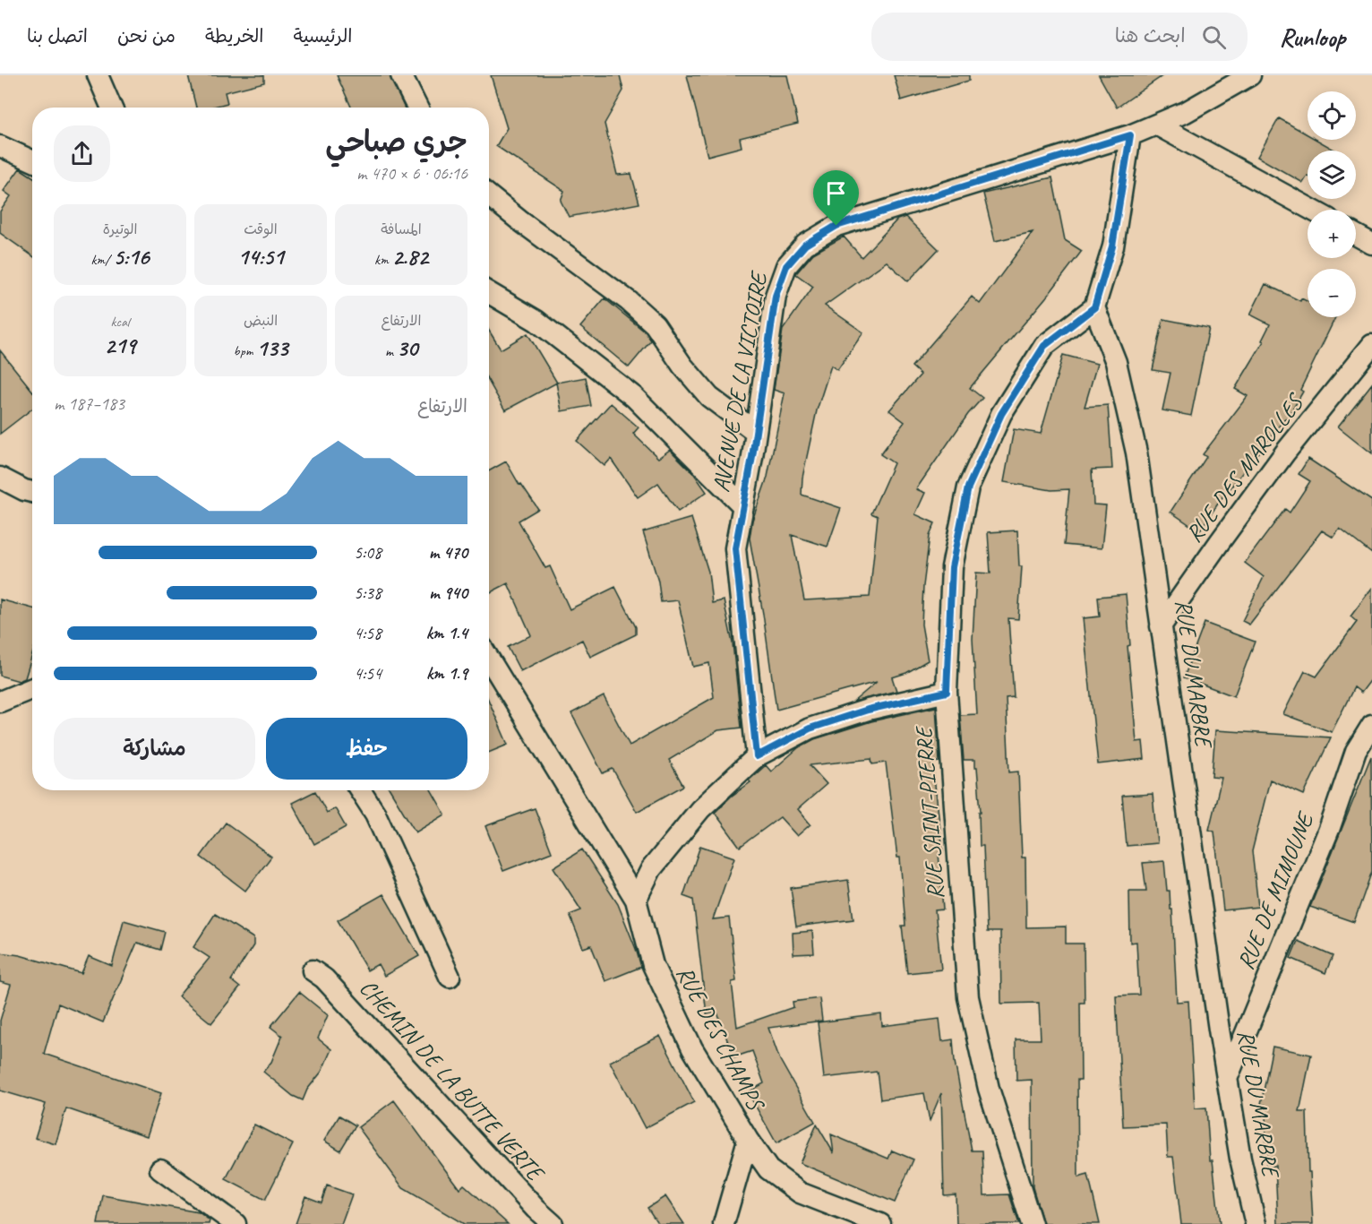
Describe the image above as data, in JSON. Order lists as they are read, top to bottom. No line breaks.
{"streets":{"street":["AVENUE DE LA VICTOIRE","RUE DES MAROLLES","RUE DU MARBRE","RUE SAINT-PIERRE","RUE DE MIMOUNE","RUE DES CHAMPS","CHEMIN DE LA BUTTE VERTE"]},"crossings":[["RUE DES MAROLLES","RUE DU MARBRE"],["RUE DU MARBRE","RUE SAINT-PIERRE"],["RUE DU MARBRE","RUE DE MIMOUNE"]],"page":{"header":"Runloop","search":"ابحث هنا","nav":["الرئيسية","الخريطة","من نحن","اتصل بنا"],"map_buttons":["+","−"],"heading":["جري صباحي","06:16 · 6 × 470 m"],"stats":[["المسافة","2.82 km"],["الوقت","14:51"],["الوتيرة","5:16 /km"],["الارتفاع","30 m"],["النبض","133 bpm"],["kcal","219"]],"chart":["الارتفاع","183–187 m"],"list":[{"name":"470 m","note":"5:08"},{"name":"940 m","note":"5:38"},{"name":"1.4 km","note":"4:58"},{"name":"1.9 km","note":"4:54"}],"buttons":["حفظ","مشاركة"]}}
